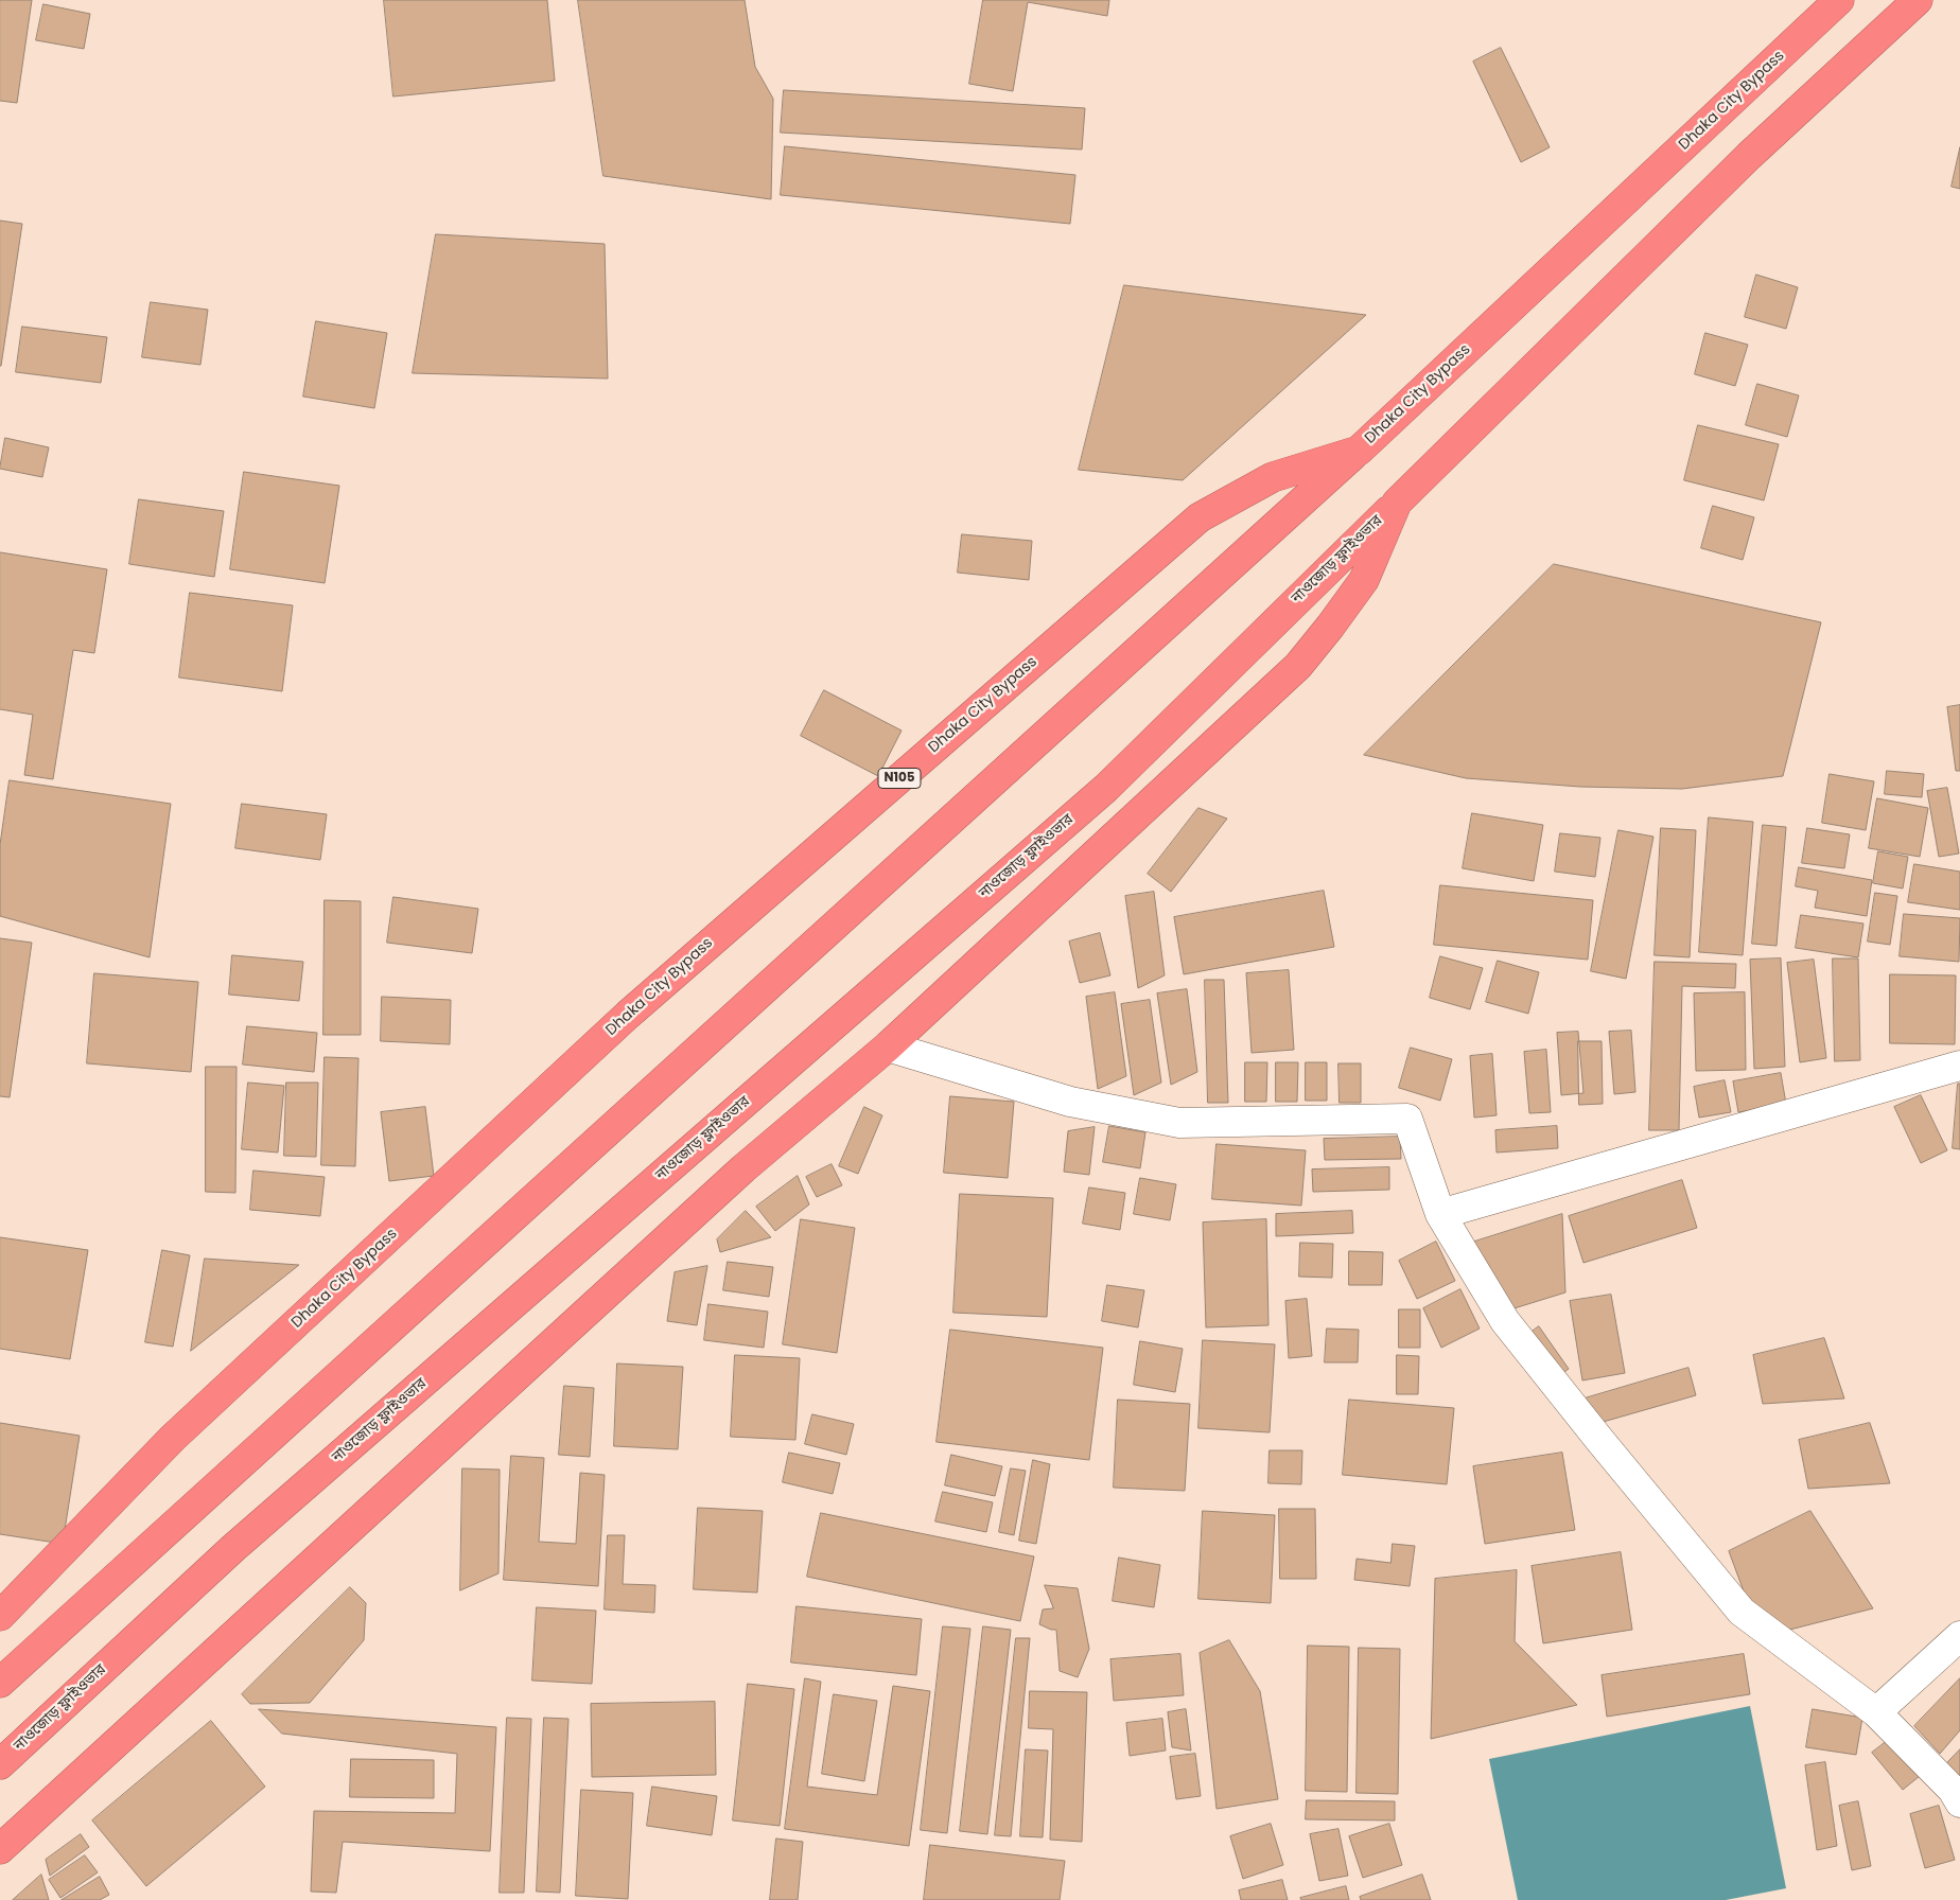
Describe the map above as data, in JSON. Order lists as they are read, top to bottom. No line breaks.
{"streets":{"highway":["Dhaka City Bypass","নাওজোড় ফ্লাইওভার","N105"]},"crossings":[["Dhaka City Bypass","N105"]]}
